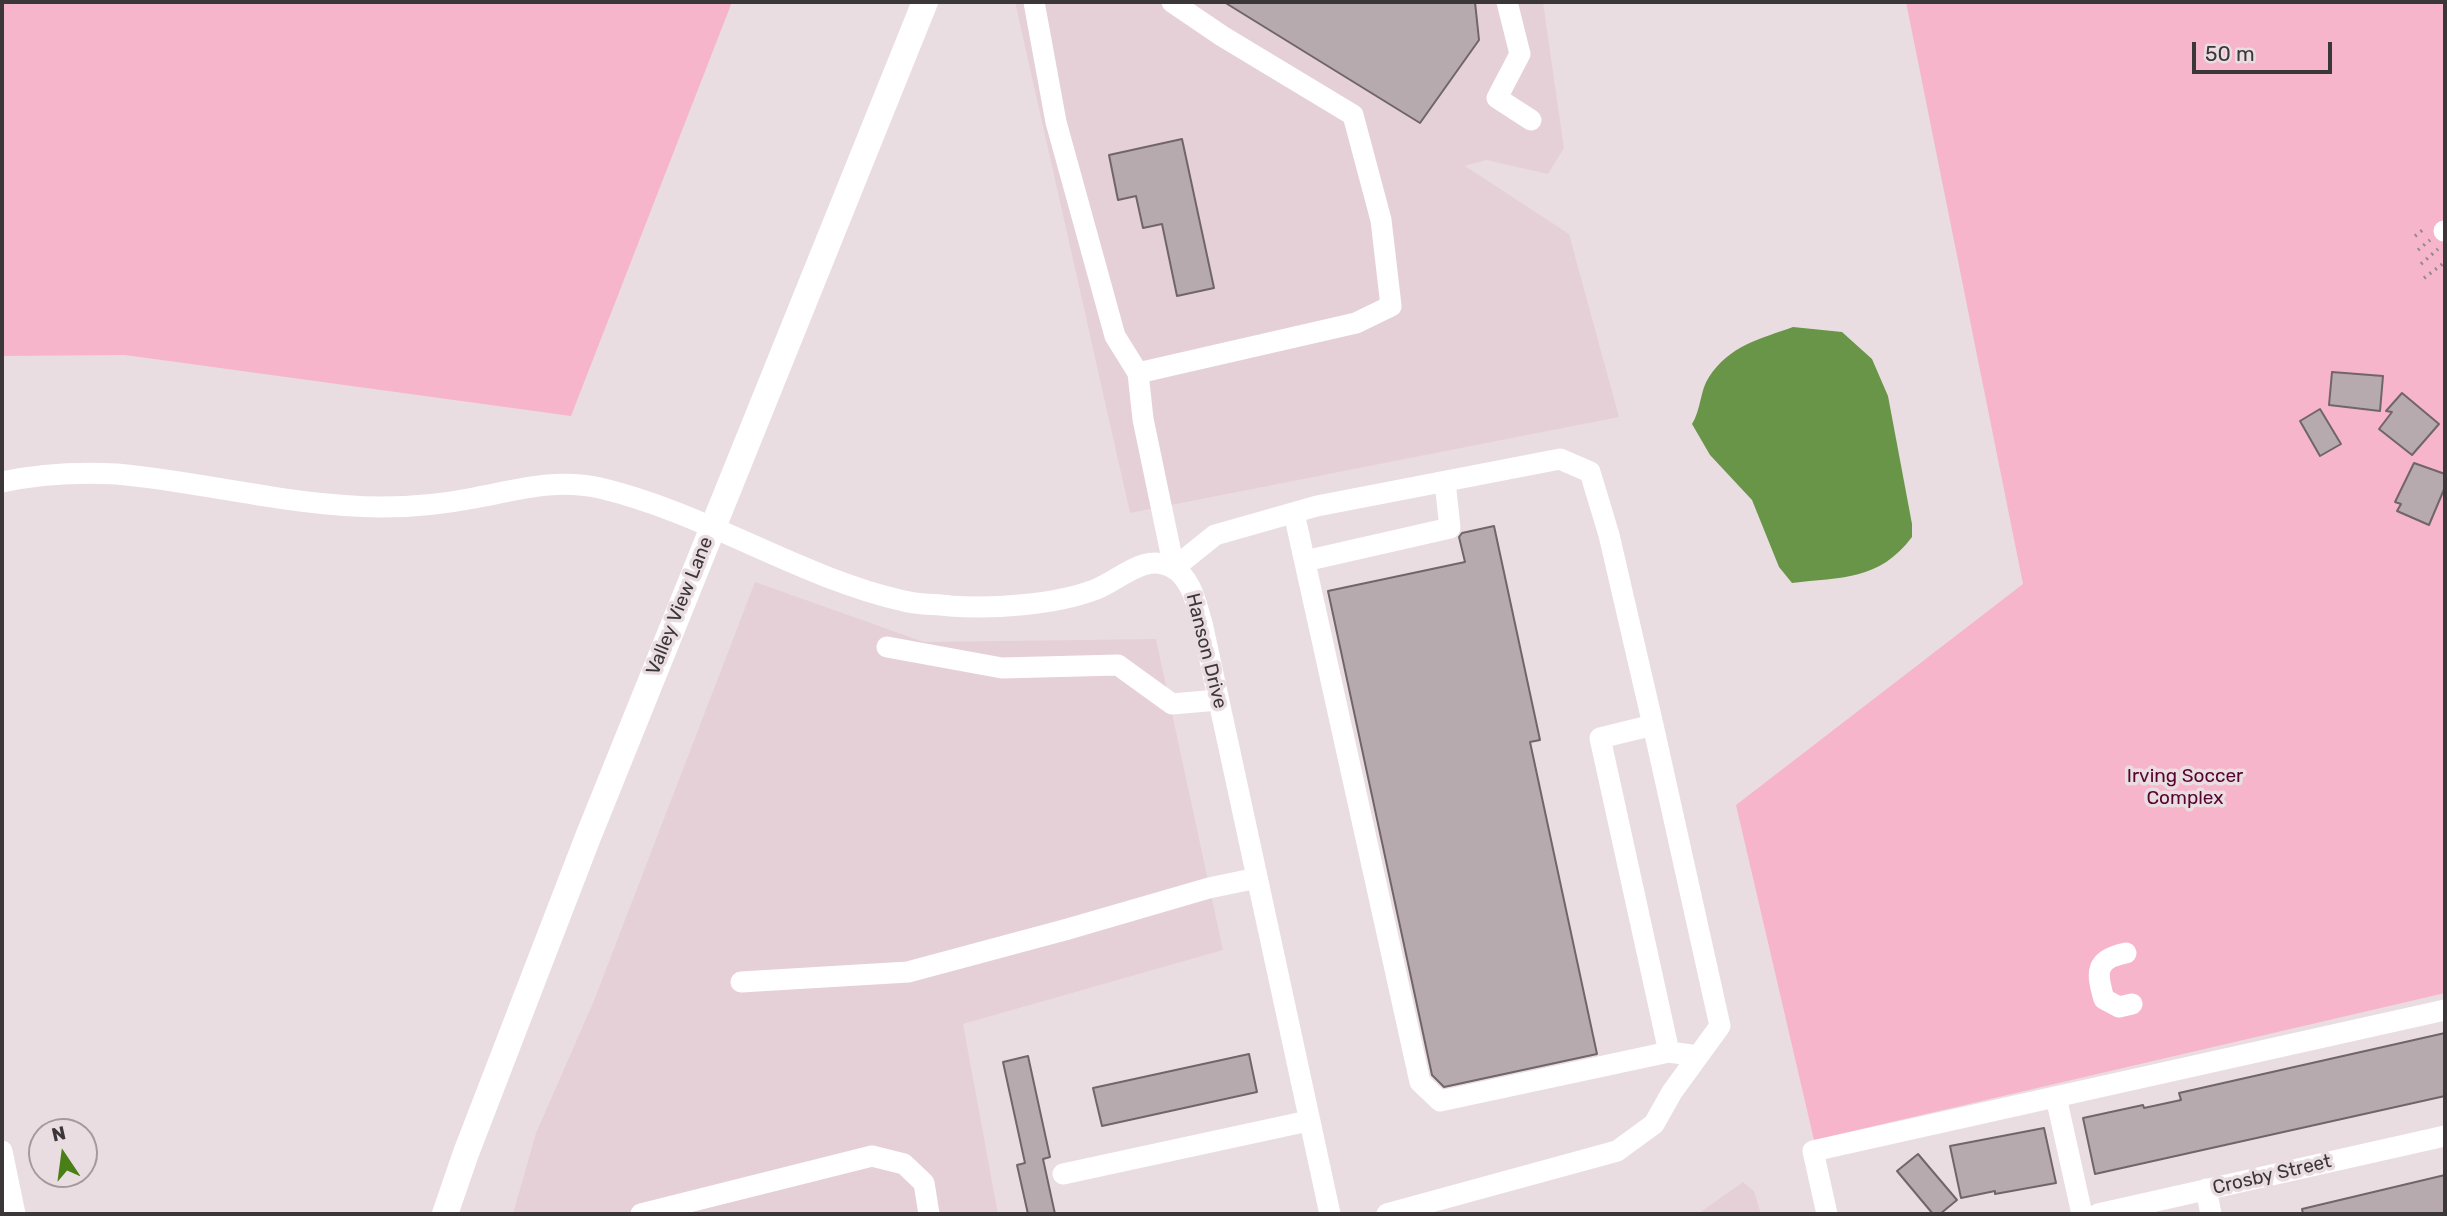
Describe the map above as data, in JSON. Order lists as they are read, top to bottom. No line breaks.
{"streets":{"main road":["Valley View Lane"],"street":["Hanson Drive","Crosby Street"]},"parks":["Irving Soccer Complex"],"scale_bar":"50 m","north":"top"}
